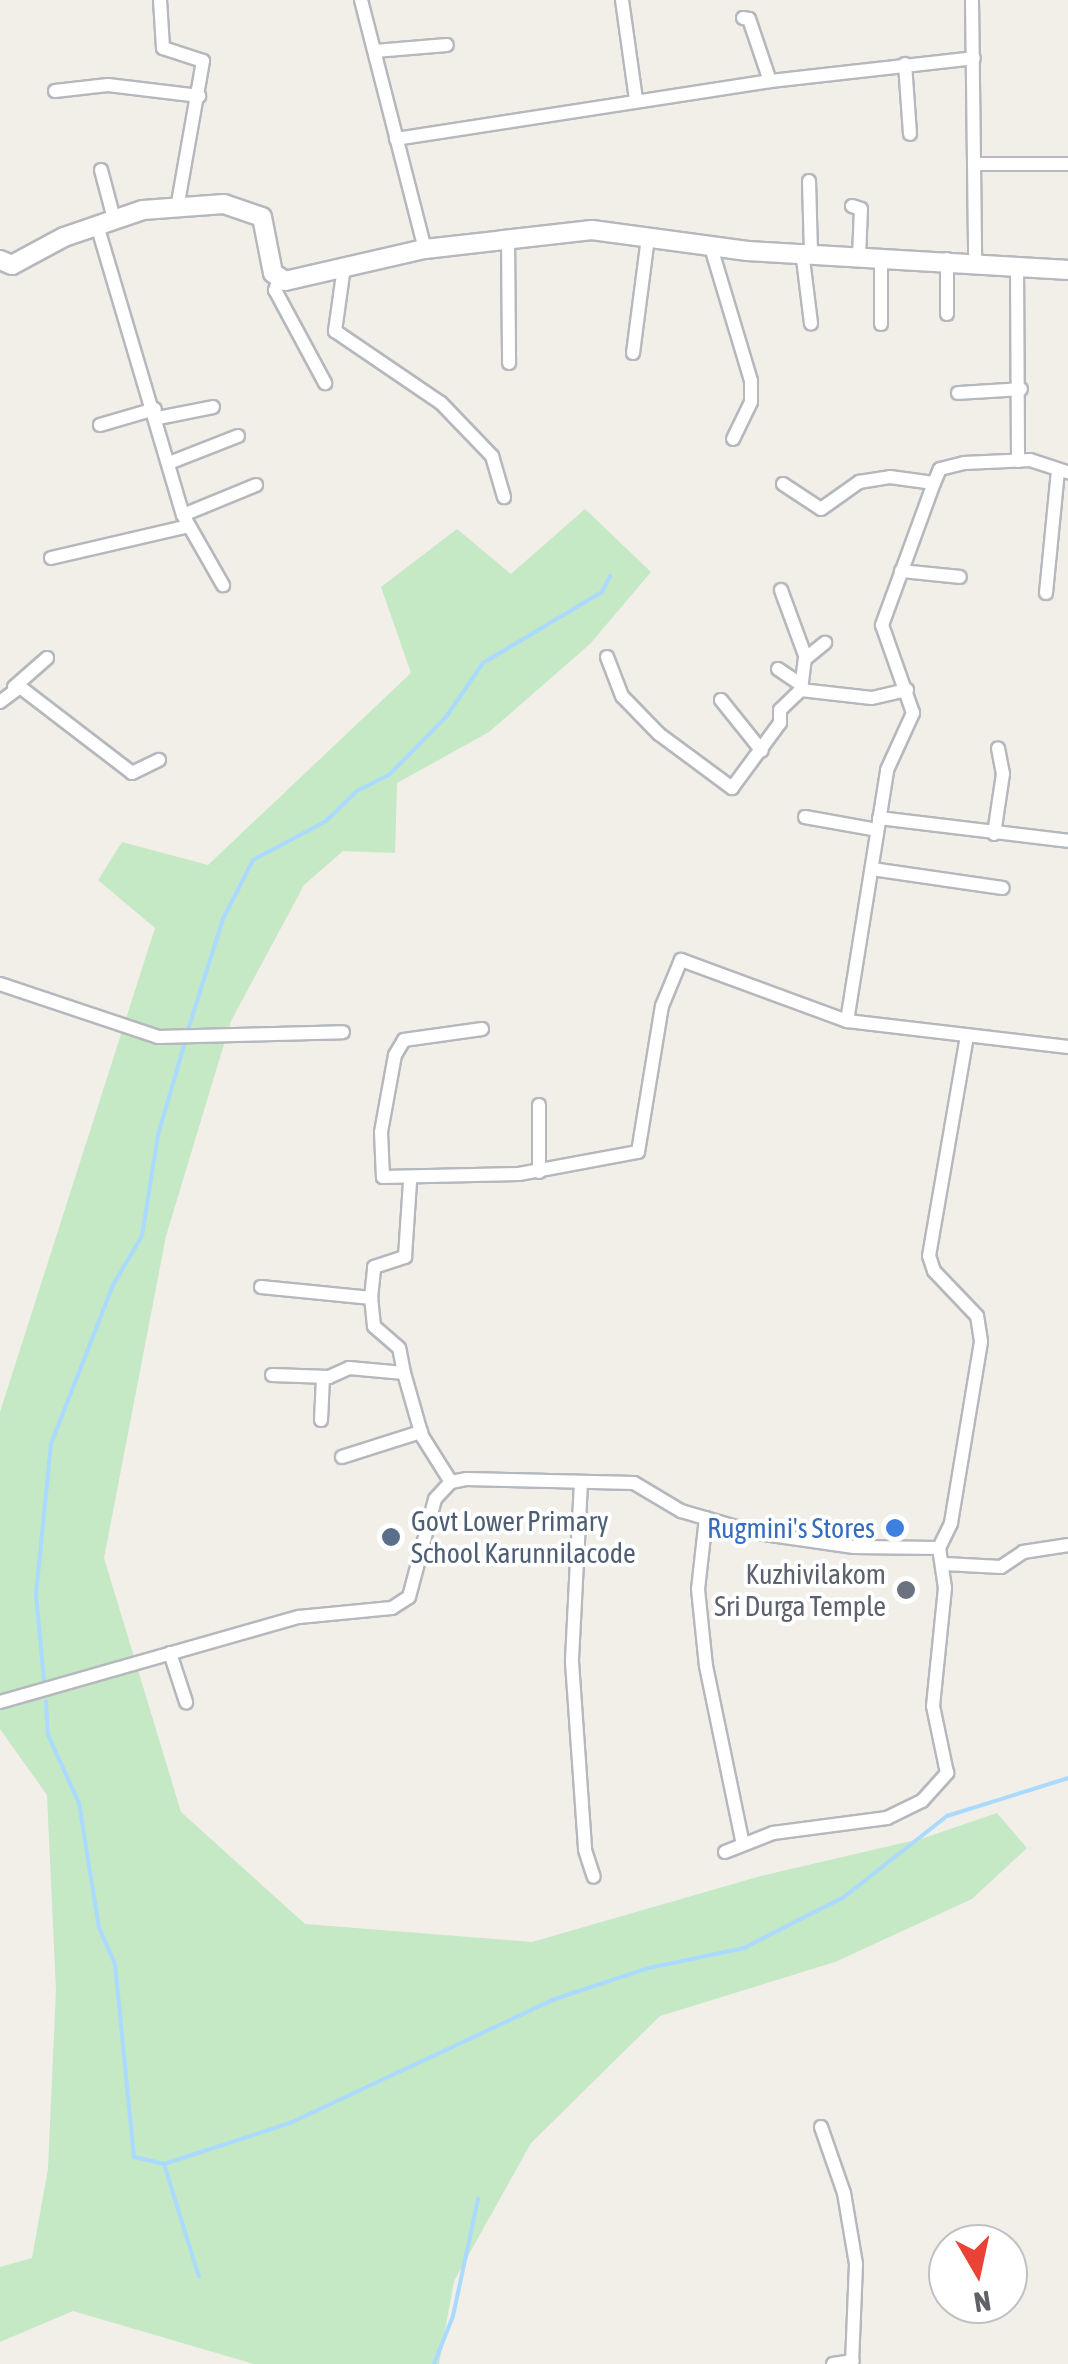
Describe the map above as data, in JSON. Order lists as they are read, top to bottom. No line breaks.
{"places":["Rugmini's Stores","Govt Lower Primary School Karunnilacode","Kuzhivilakom Sri Durga Temple"],"north":"bottom"}
